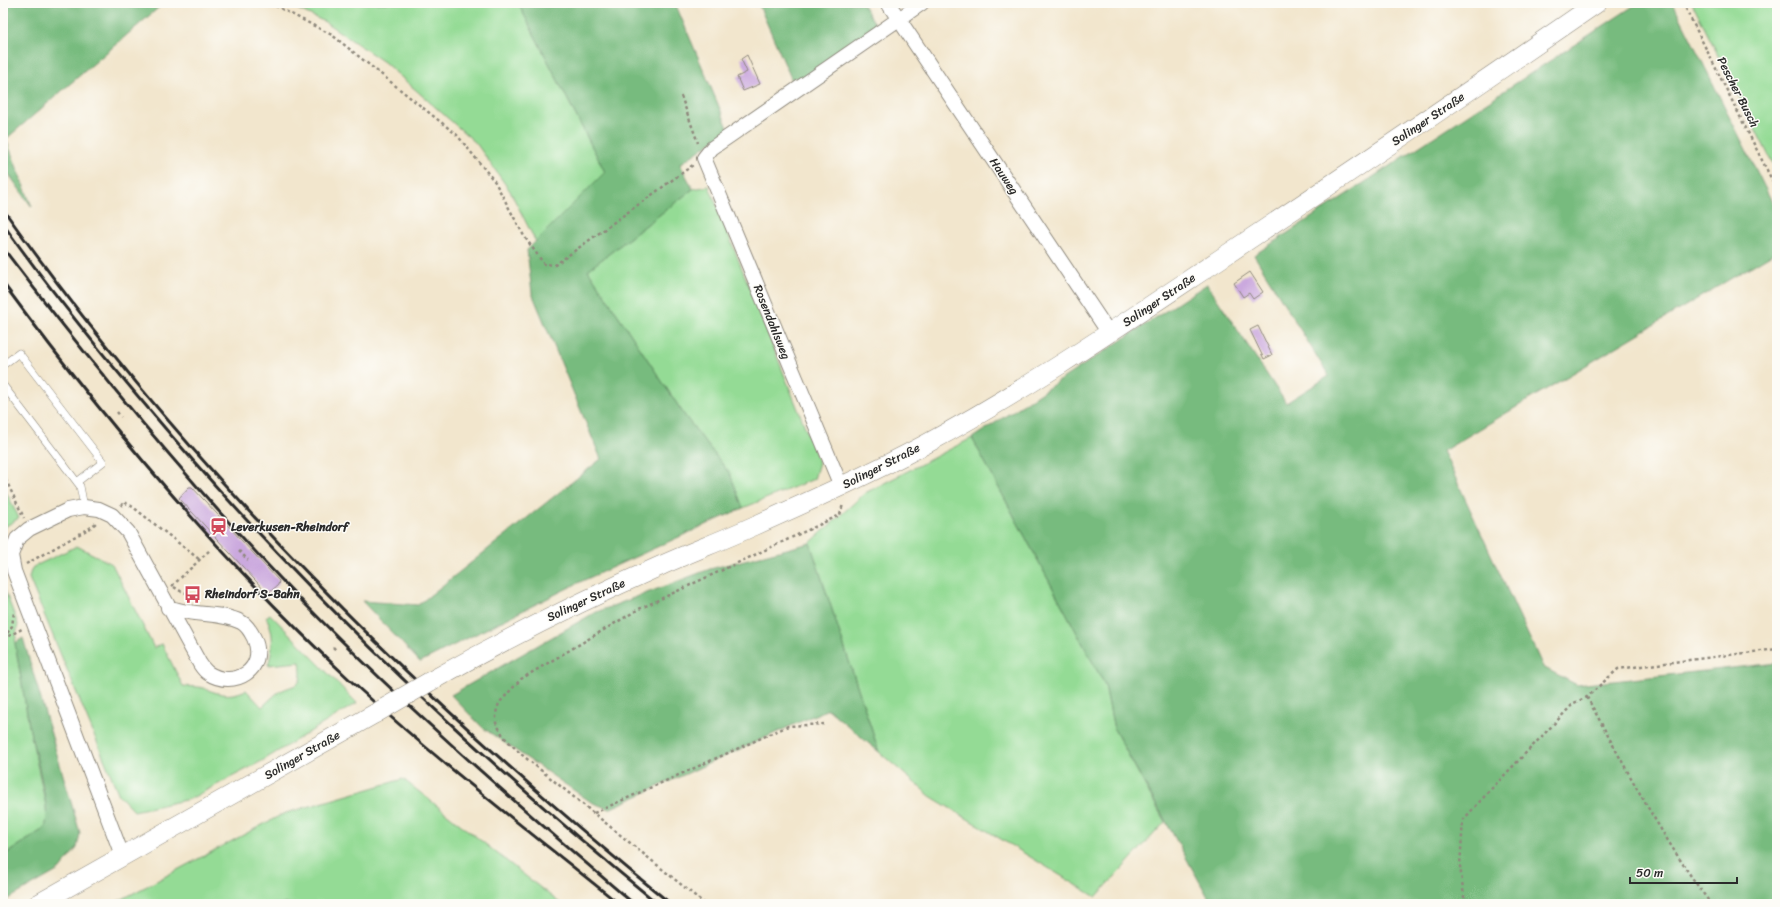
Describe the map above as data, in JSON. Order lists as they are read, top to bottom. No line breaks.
{"streets":{"main road":["Solinger Straße"],"street":["Hauweg","Rosendahlsweg"],"path":["Pescher Busch"]},"crossings":[["Solinger Straße","Hauweg"],["Solinger Straße","Rosendahlsweg"]],"places":{"station":["Leverkusen-Rheindorf"],"bus stop":["Rheindorf S-Bahn"]},"scale_bar":"50 m"}
